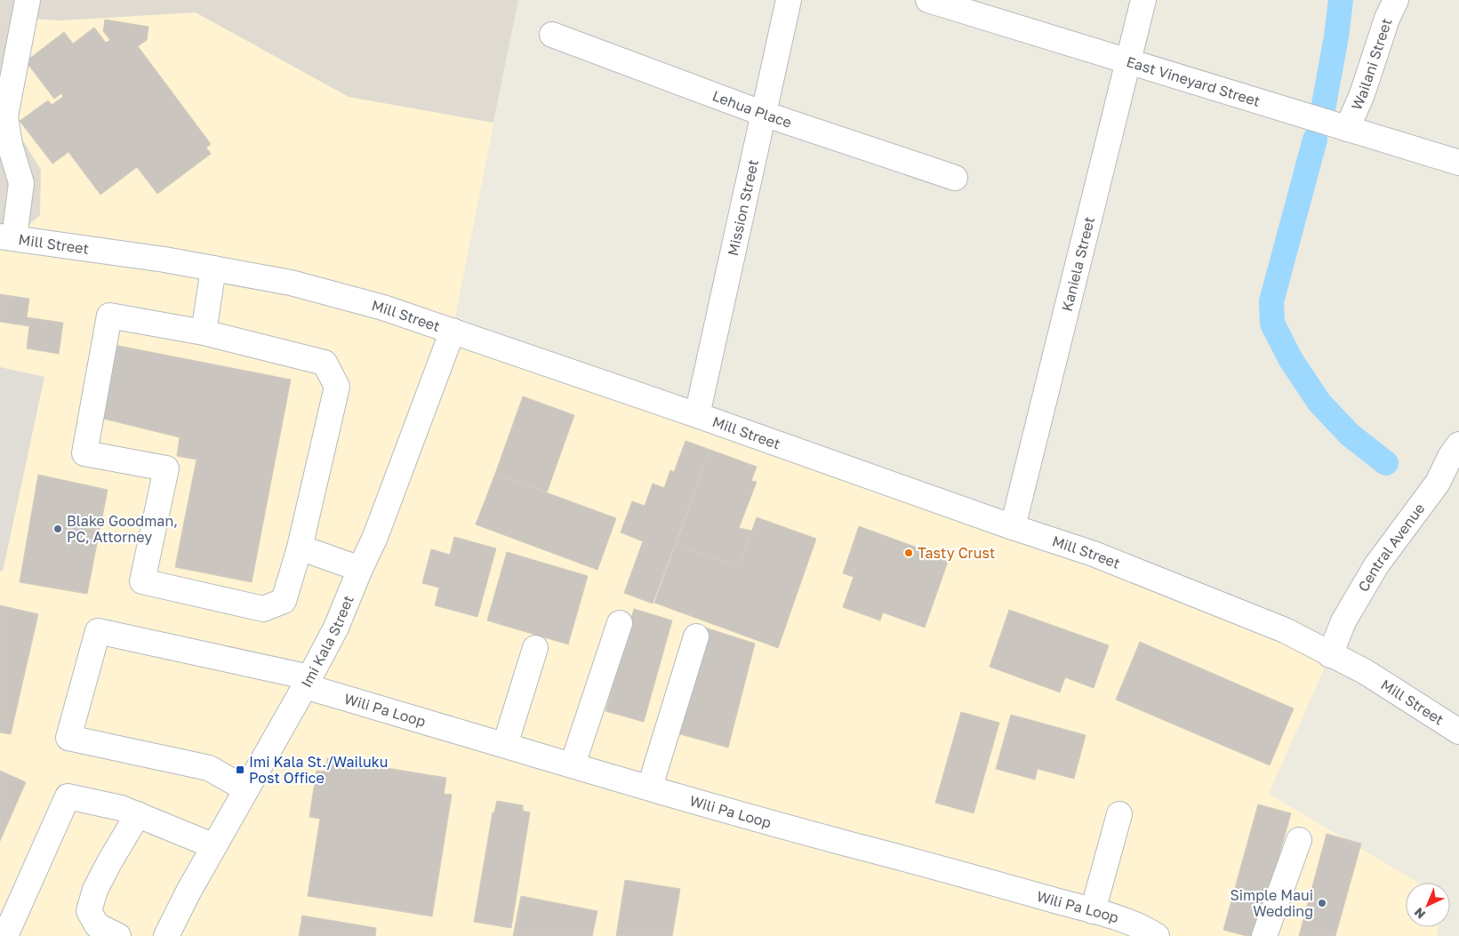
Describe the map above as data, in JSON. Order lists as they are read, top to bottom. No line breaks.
{"streets":{"street":["Wailani Street","East Vineyard Street","Lehua Place","Mission Street","Mill Street","Kaniela Street","Central Avenue","Imi Kala Street","Wili Pa Loop"]},"crossings":[["Wailani Street","East Vineyard Street"],["East Vineyard Street","Kaniela Street"],["Lehua Place","Mission Street"],["Mission Street","Mill Street"],["Mill Street","Kaniela Street"],["Mill Street","Central Avenue"],["Mill Street","Imi Kala Street"],["Imi Kala Street","Wili Pa Loop"]],"places":{"other":["Blake Goodman, PC, Attorney","Tasty Crust","Simple Maui Wedding"],"transit":["Imi Kala St./Wailuku Post Office"]},"north":"bottom left"}
